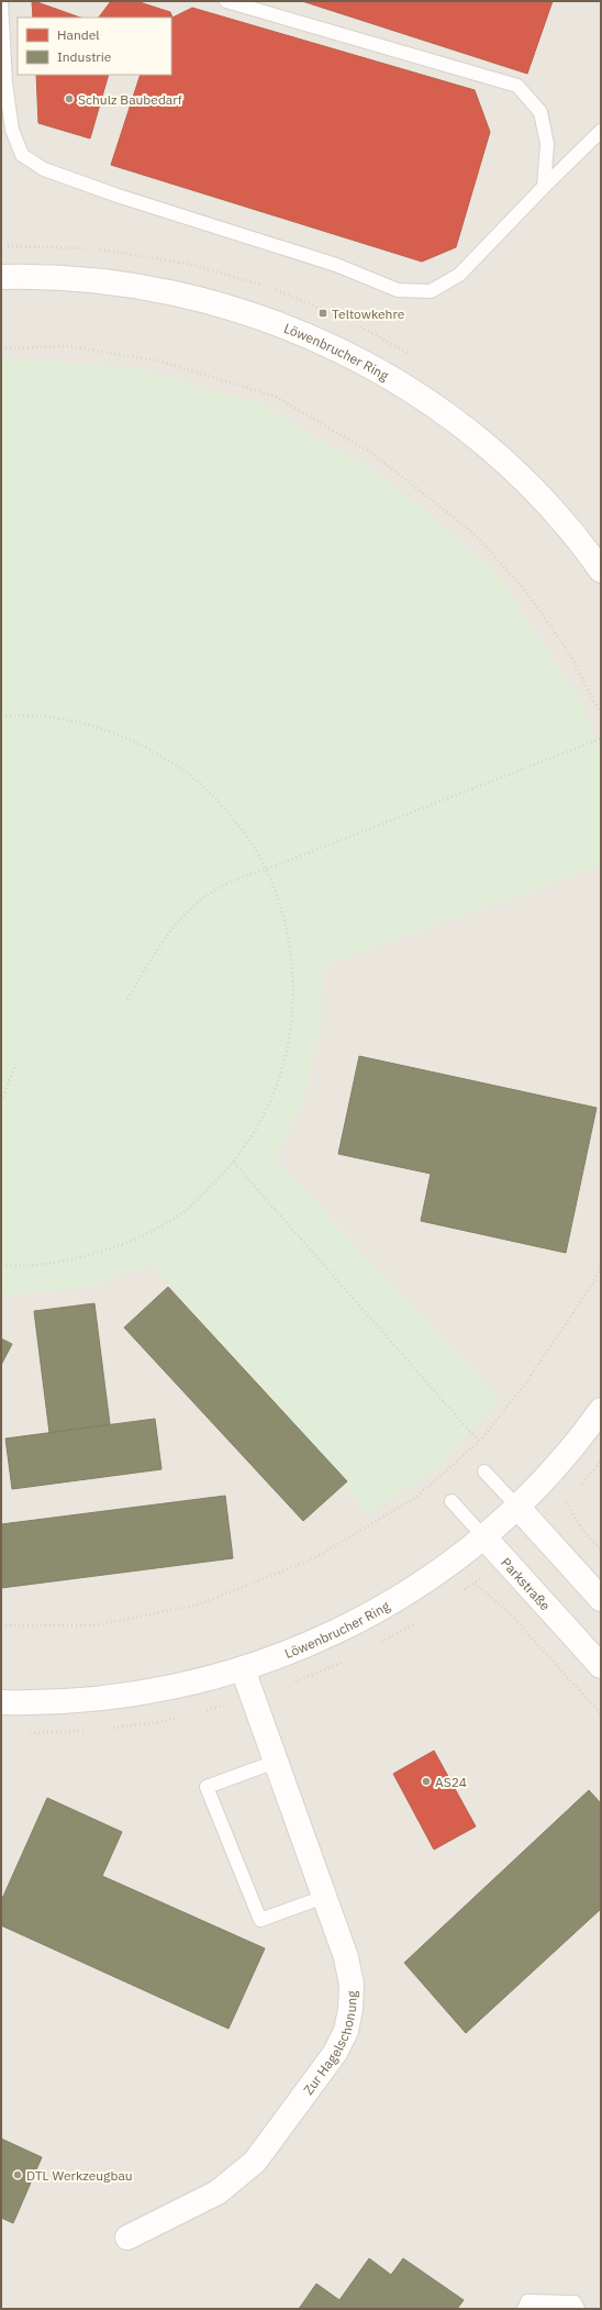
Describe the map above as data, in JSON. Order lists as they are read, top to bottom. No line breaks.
{"streets":{"street":["Löwenbrucher Ring","Parkstraße","Zur Hagelschonung"]},"crossings":[["Löwenbrucher Ring","Parkstraße"],["Löwenbrucher Ring","Zur Hagelschonung"]],"places":{"other":["Schulz Baubedarf","AS24","DTL Werkzeugbau"],"transit":["Teltowkehre"]},"legend":["Handel","Industrie"]}
